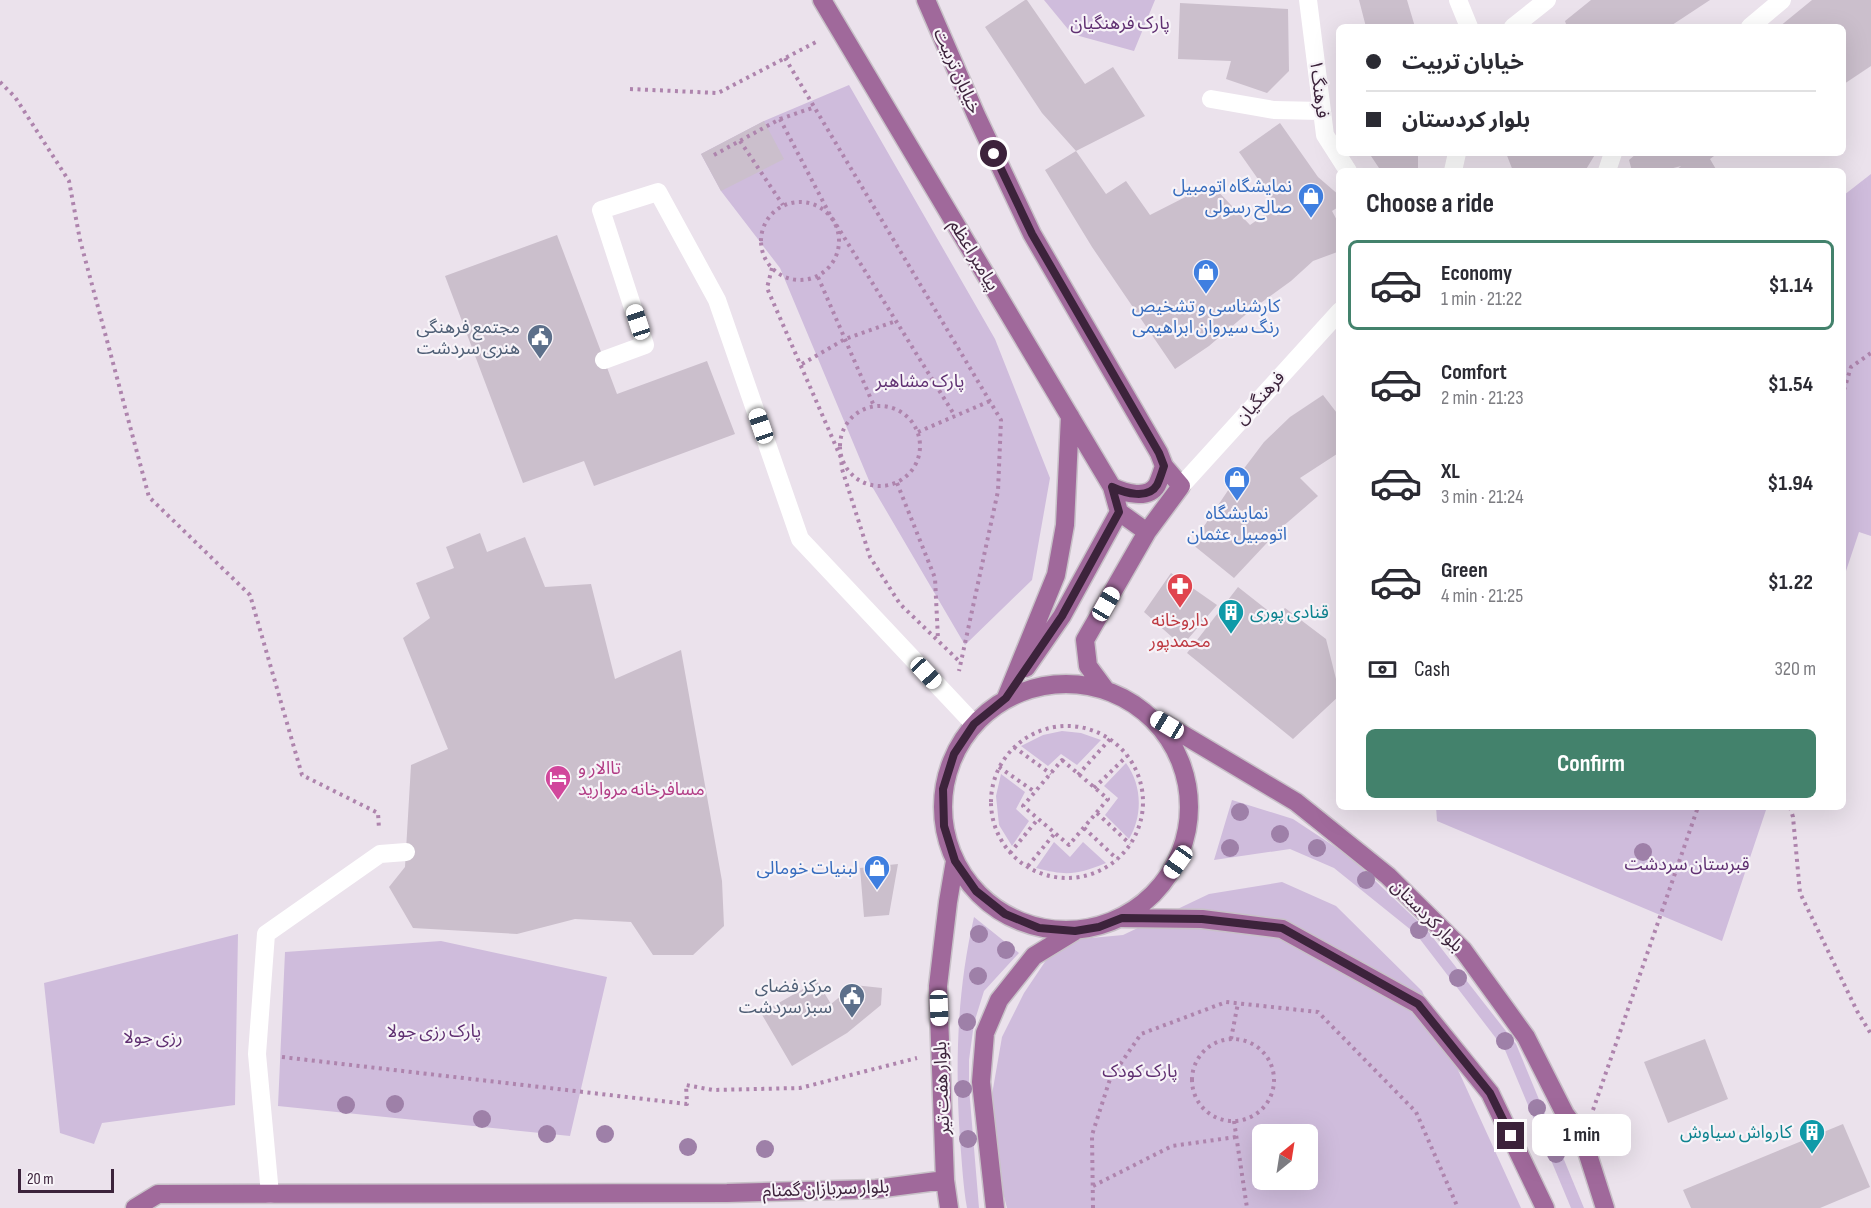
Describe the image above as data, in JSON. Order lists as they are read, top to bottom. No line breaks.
{"streets":{"main road":["خیابان تربیت","پیامبر اعظم","بلوار کردستان","بلوار هفت تیر","بلوار سربازان گمنام"],"street":["فرهنگ۱","فرهنگیان"]},"crossings":[["خیابان تربیت","فرهنگیان"],["بلوار هفت تیر","بلوار سربازان گمنام"]],"parks":["پارک فرهنگیان","پارک مشاهبر","قبرستان سردشت","پارک رزی جولا","رزی جولا","پارک کودک"],"places":{"shop":["نمایشگاه اتومبیل صالح رسولی","کارشناسی و تشخیص رنگ سیروان ابراهیمی","نمایشگاه اتومبیل عثمان","لبنیات خومالی"],"public building":["مجتمع فرهنگی هنری سردشت","مرکز فضای سبز سردشت"],"pharmacy":["داروخانه محمدپور"],"building":["قنادی پوری","کارواش سیاوش"],"hotel":["تاالار و مسافرخانه مروارید"]},"scale_bar":"20 m","north":"top right","page":{"banner":["خیابان تربیت","بلوار کردستان"],"heading":"Choose a ride","list":[{"name":"Economy","note":"1 min · 21:22","value":"$1.14"},{"name":"Comfort","note":"2 min · 21:23","value":"$1.54"},{"name":"XL","note":"3 min · 21:24","value":"$1.94"},{"name":"Green","note":"4 min · 21:25","value":"$1.22"}],"pay":["Cash","320 m"],"buttons":"Confirm","bubble":"1 min","scale":"20 m"}}
